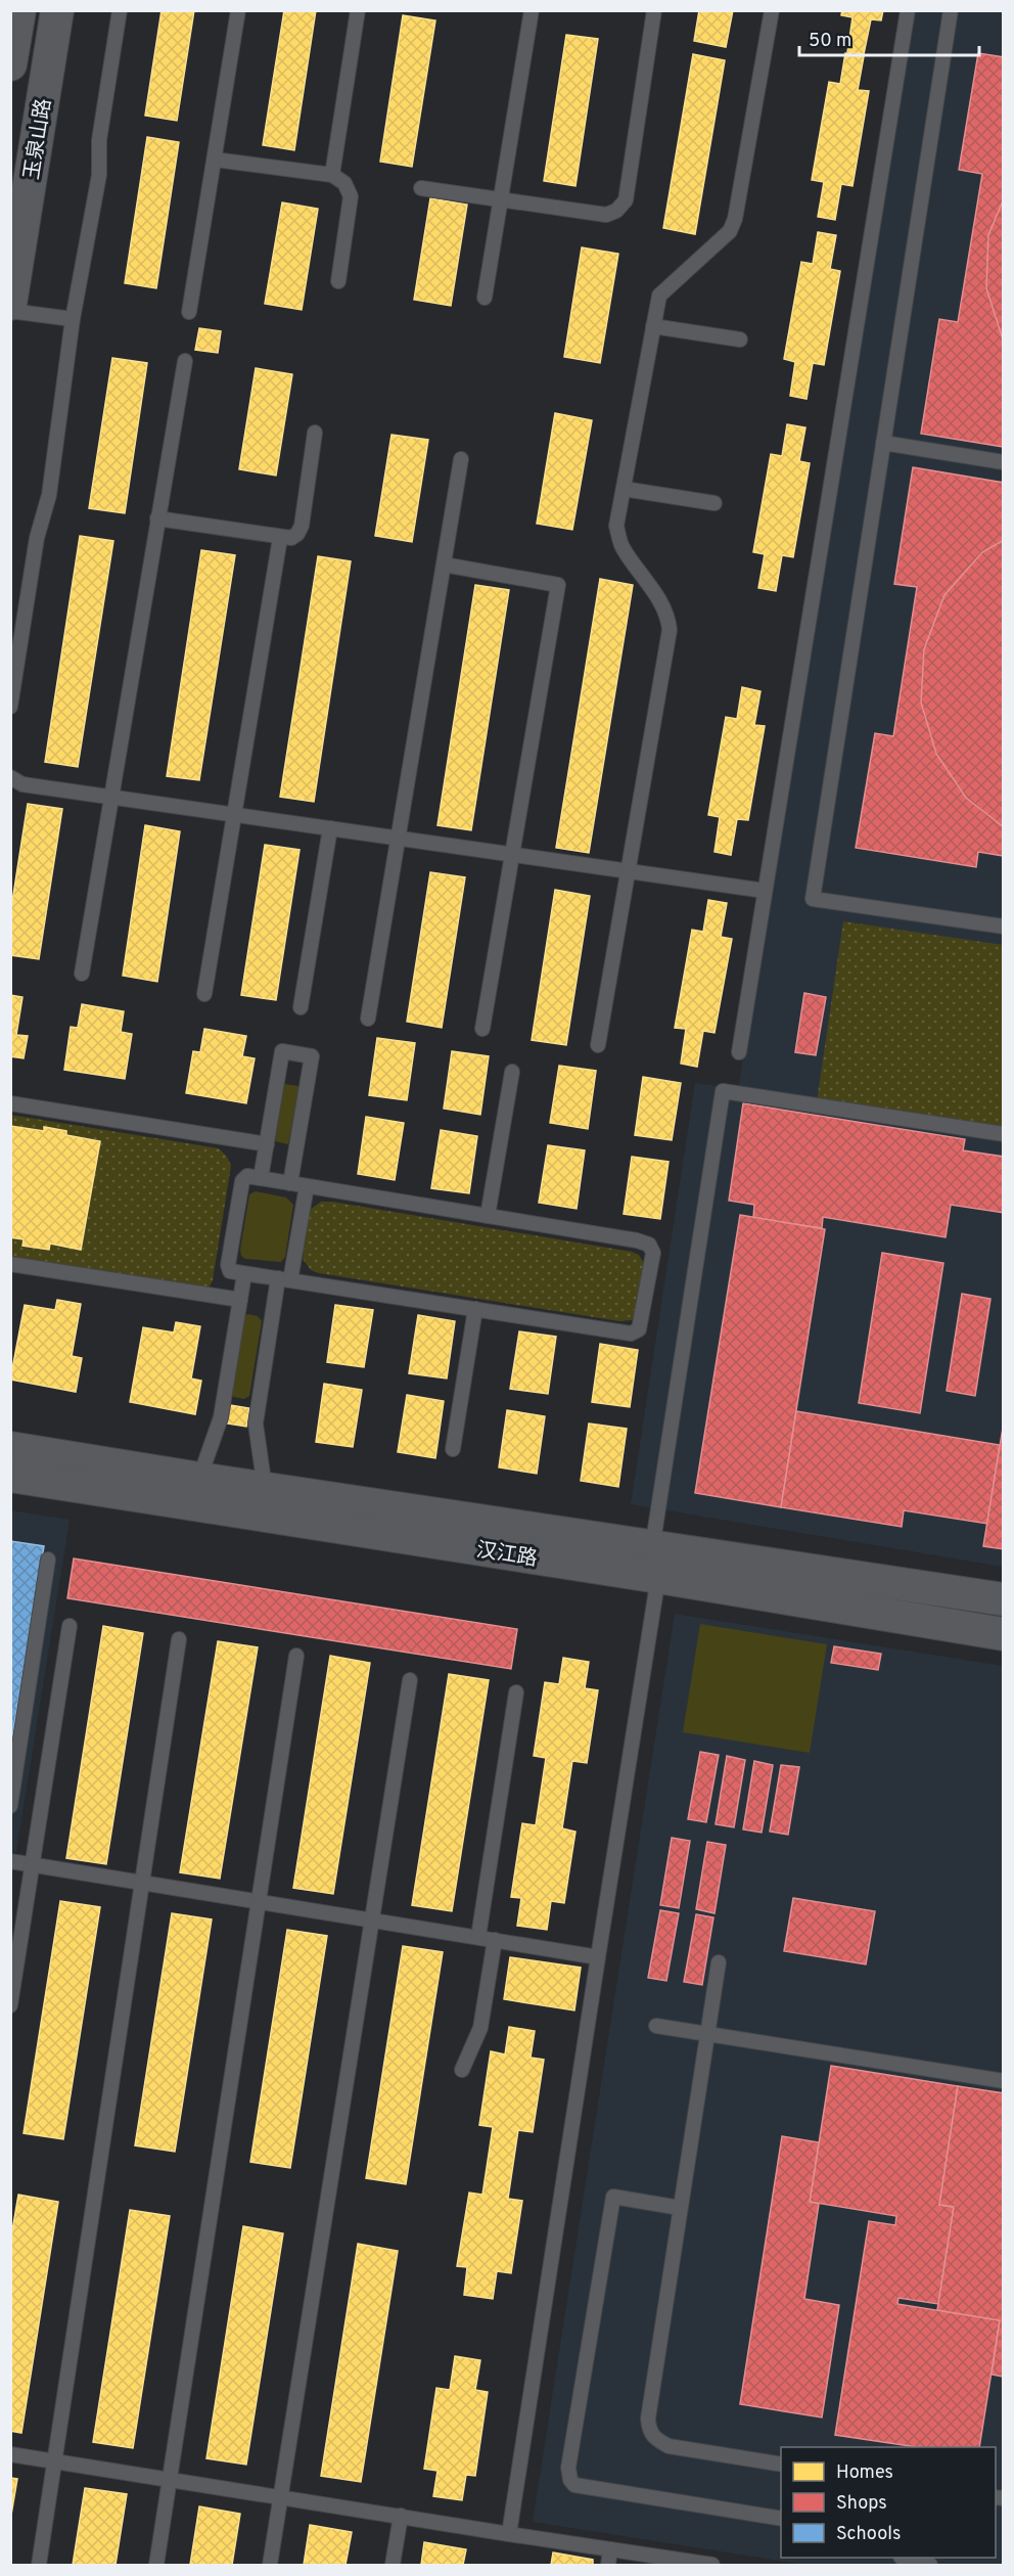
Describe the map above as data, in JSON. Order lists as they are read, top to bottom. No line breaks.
{"streets":{"street":["玉泉山路","汉江路"]},"legend":["Homes","Shops","Schools"],"scale_bar":"50 m"}
